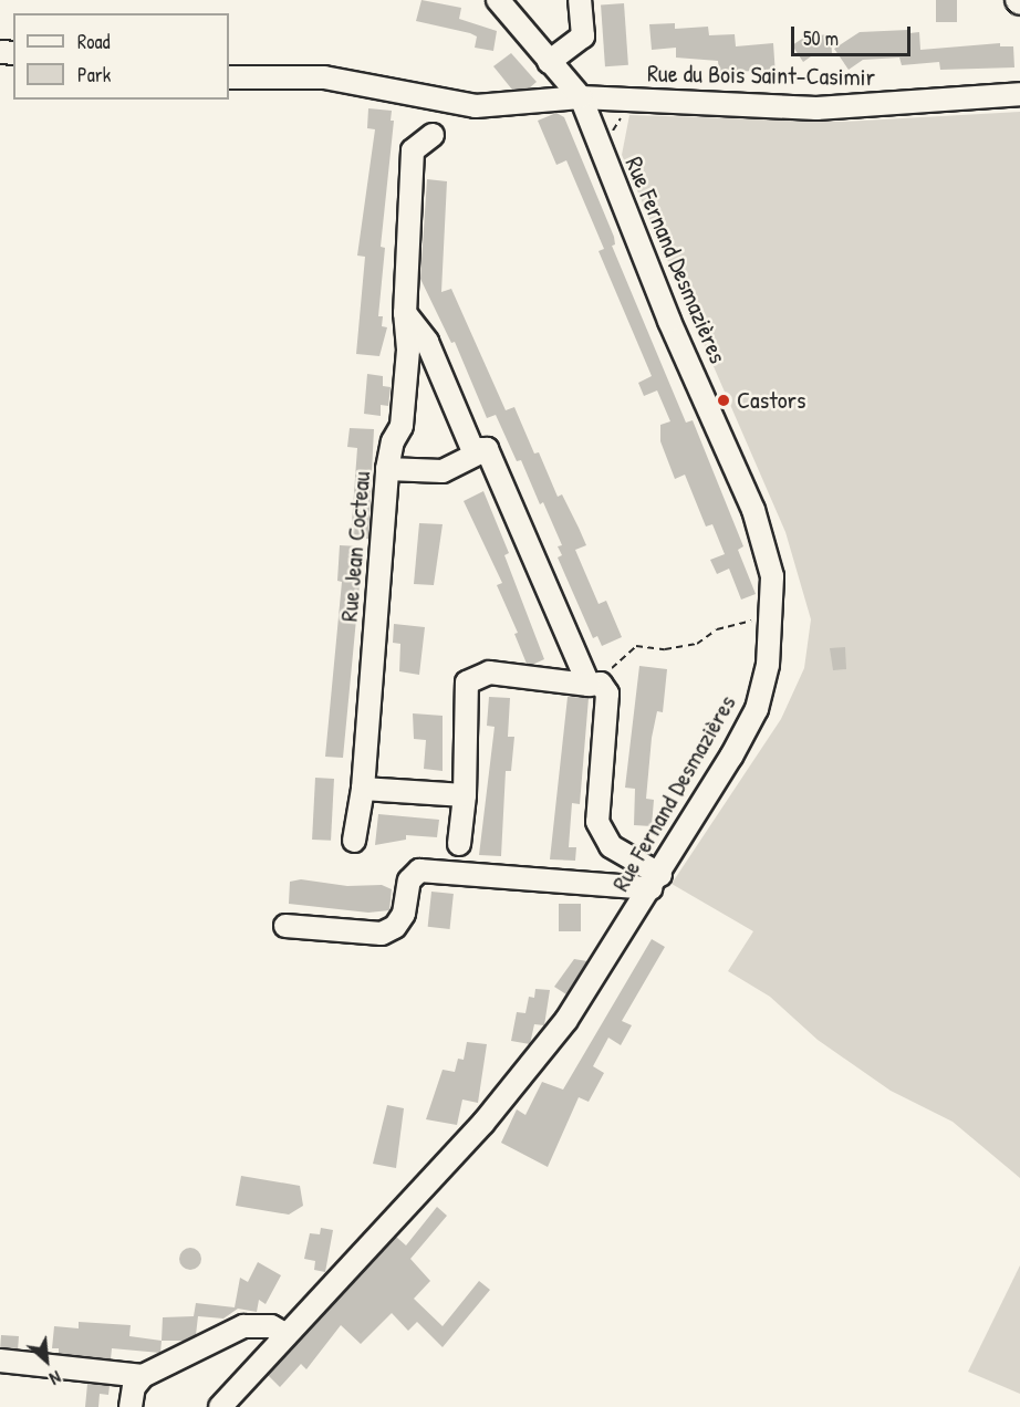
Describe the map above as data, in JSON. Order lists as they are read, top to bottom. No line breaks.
{"streets":{"street":["Rue du Bois Saint-Casimir","Rue Fernand Desmazières","Rue Jean Cocteau"]},"crossings":[["Rue du Bois Saint-Casimir","Rue Fernand Desmazières"]],"places":["Castors"],"legend":["Road","Park"],"scale_bar":"50 m","north":"bottom right"}
